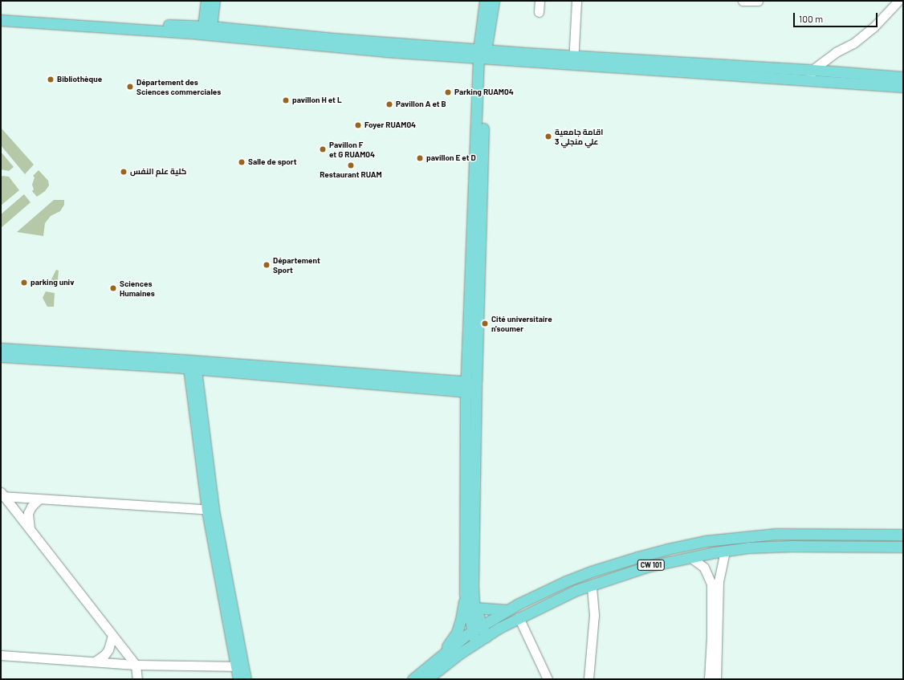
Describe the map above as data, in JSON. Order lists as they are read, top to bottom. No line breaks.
{"streets":{"main road":["CW 101"]},"places":["Bibliothèque","Département des Sciences commerciales","Parking RUAM04","pavillon H et L","Pavillon A et B","Foyer RUAM04","اقامة جامعية علي منجلي 3","Pavillon F et G RUAM04","pavillon E et D","Salle de sport","Restaurant RUAM","كلية علم النفس","Département Sport","parking univ","Sciences Humaines","Cité universitaire n'soumer"],"scale_bar":"100 m"}
